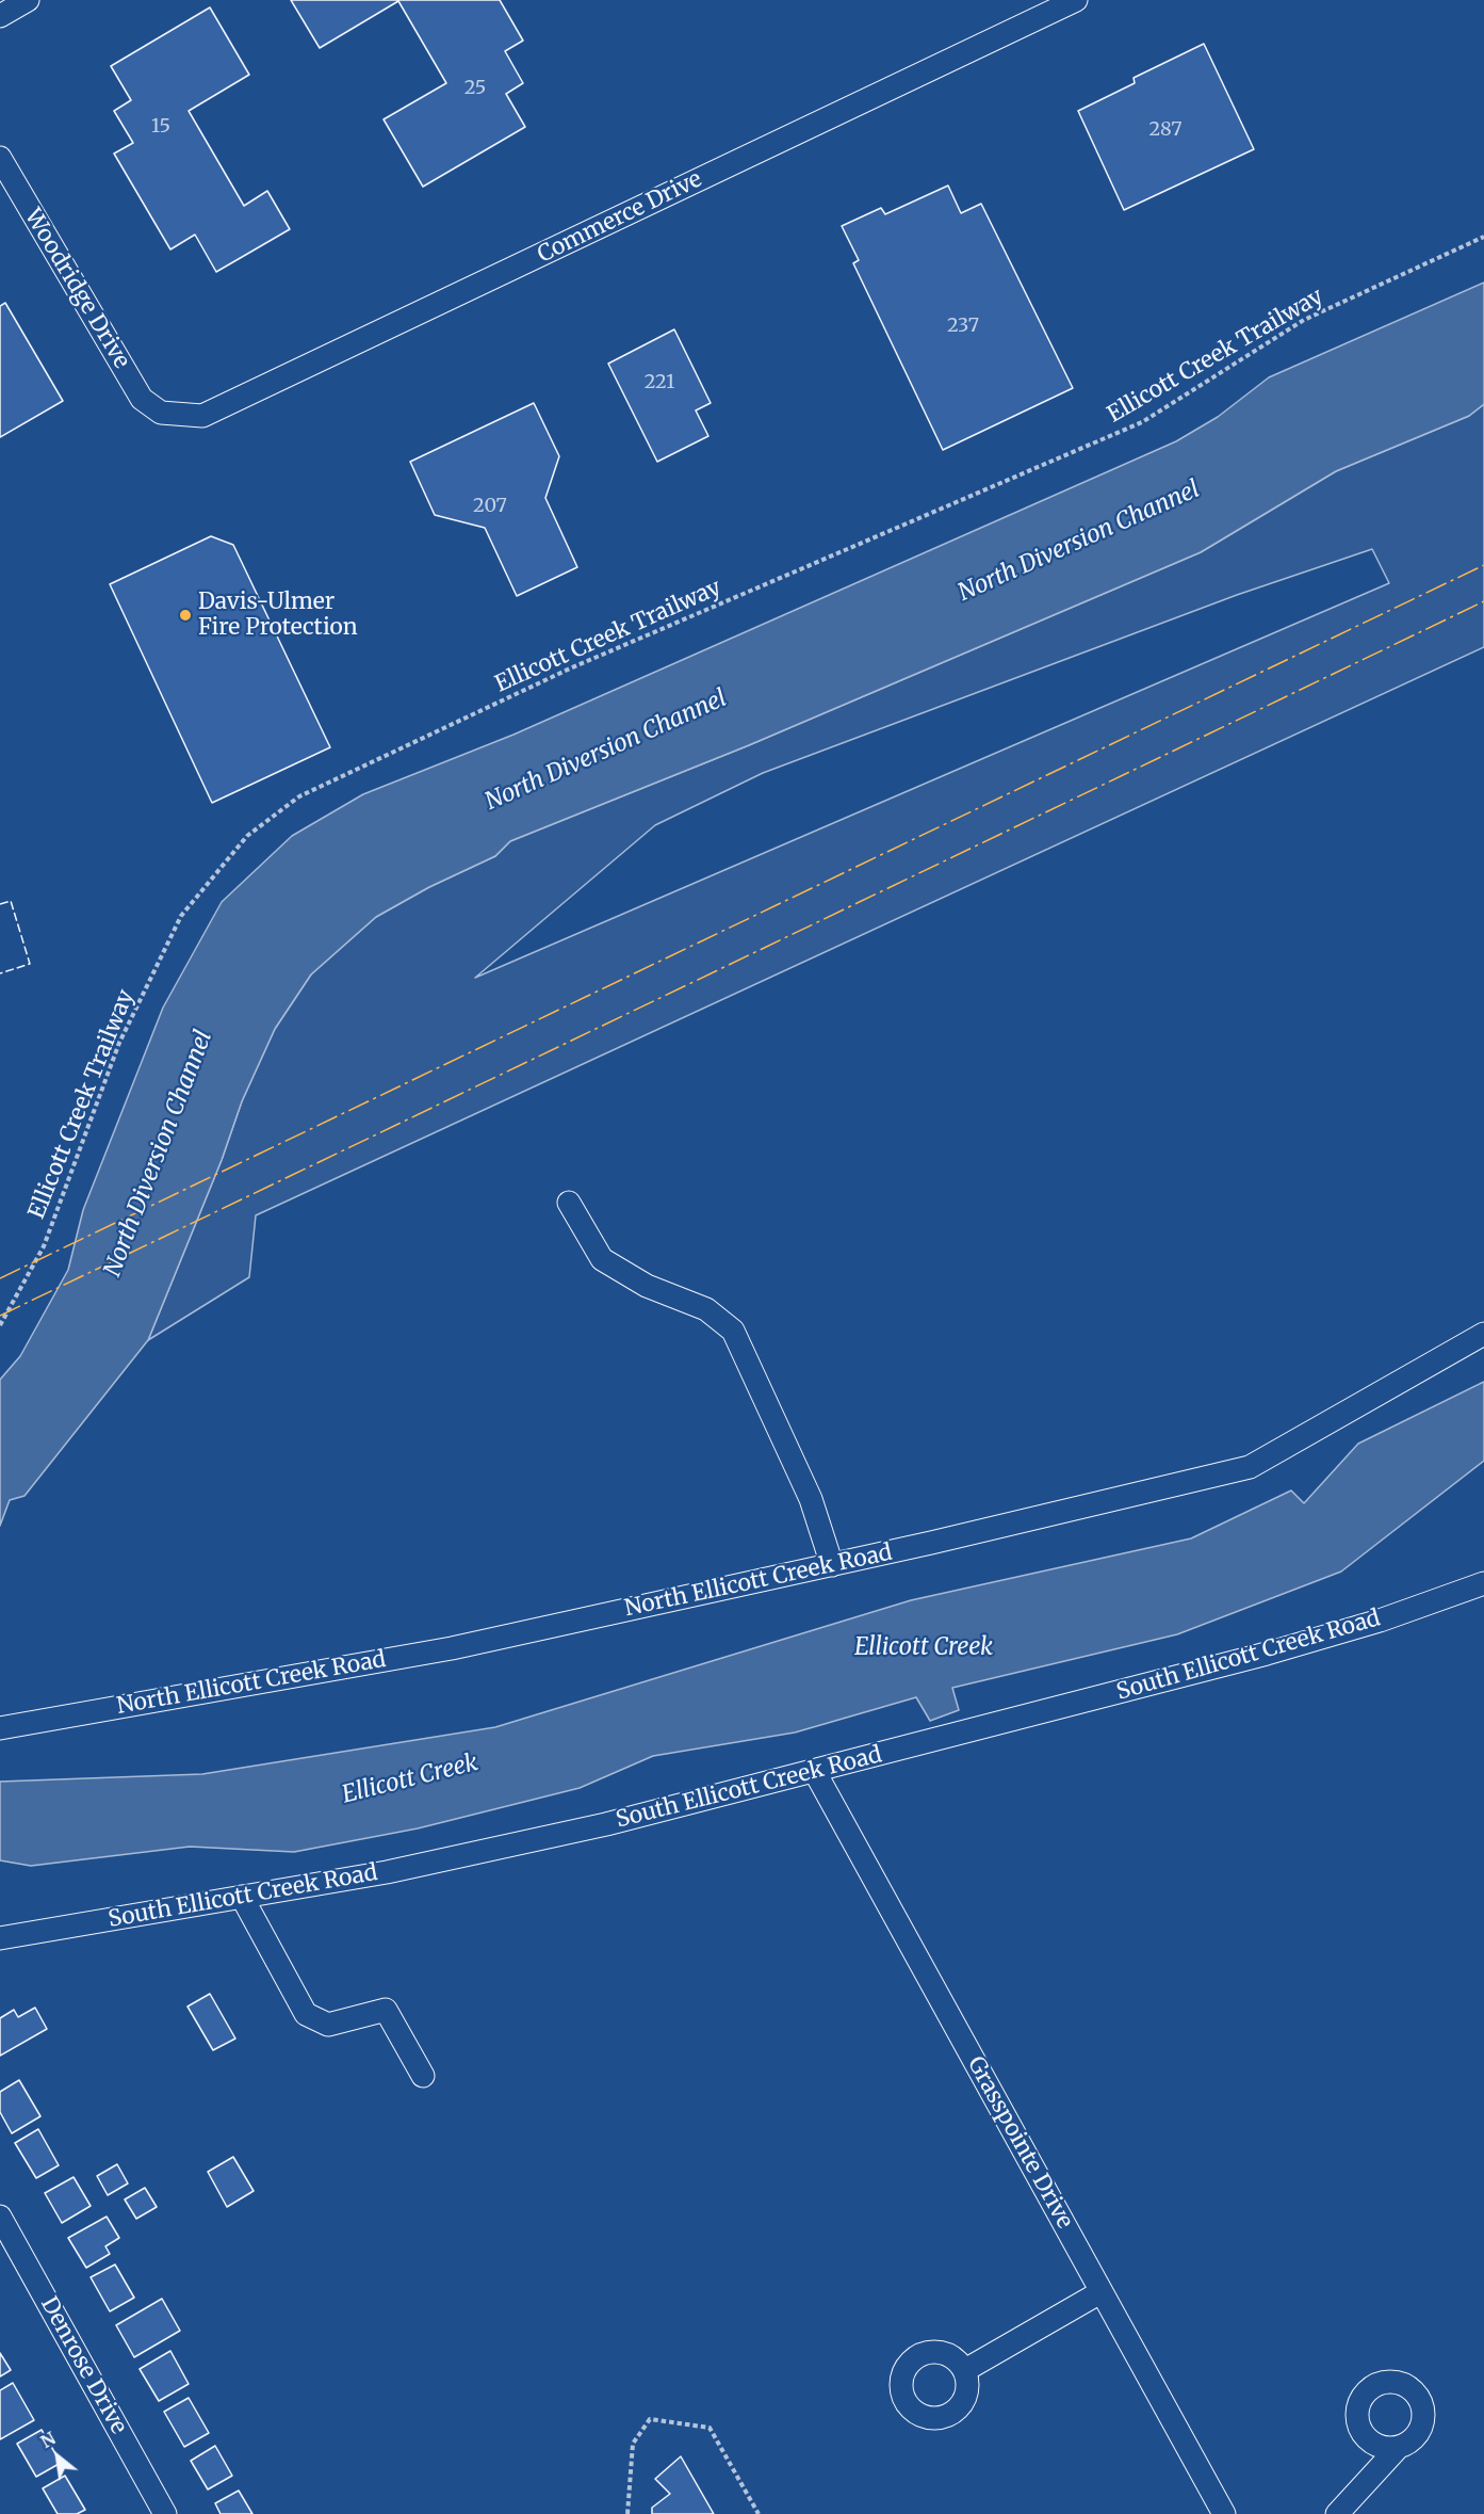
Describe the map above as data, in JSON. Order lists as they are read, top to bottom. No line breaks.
{"streets":{"street":["Commerce Drive","Woodridge Drive","North Ellicott Creek Road","South Ellicott Creek Road","Grasspointe Drive","Denrose Drive"],"path":["Ellicott Creek Trailway"]},"crossings":[["Commerce Drive","Woodridge Drive"],["South Ellicott Creek Road","Grasspointe Drive"]],"water":["North Diversion Channel","Ellicott Creek"],"places":["Davis-Ulmer Fire Protection"],"house_numbers":["25","15","287","237","221","207"],"north":"top left"}
